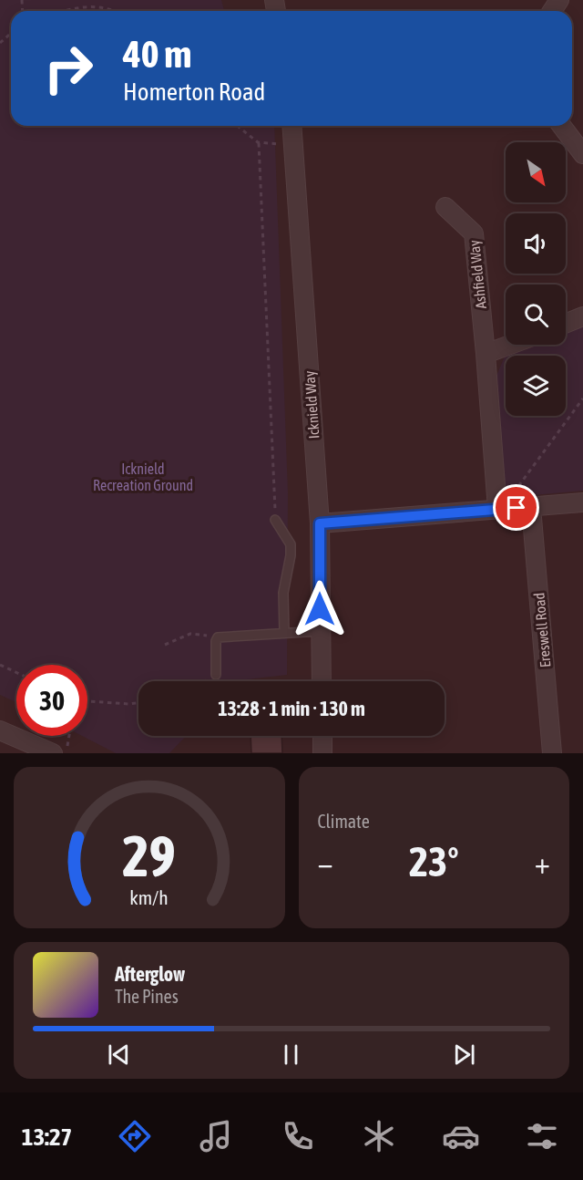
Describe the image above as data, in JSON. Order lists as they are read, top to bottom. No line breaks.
{"streets":{"street":["Ashfield Way","Icknield Way","Ereswell Road"]},"parks":["Icknield Recreation Ground"],"north":"bottom right","page":{"turn":["40 m","Homerton Road"],"limit":"30","trip":"13:28 · 1 min · 130 m","tile":"Climate","heat":["−","23°","+"],"song":["Afterglow","The Pines"],"tabs":"13:27","gauge":["29","km/h"]}}
